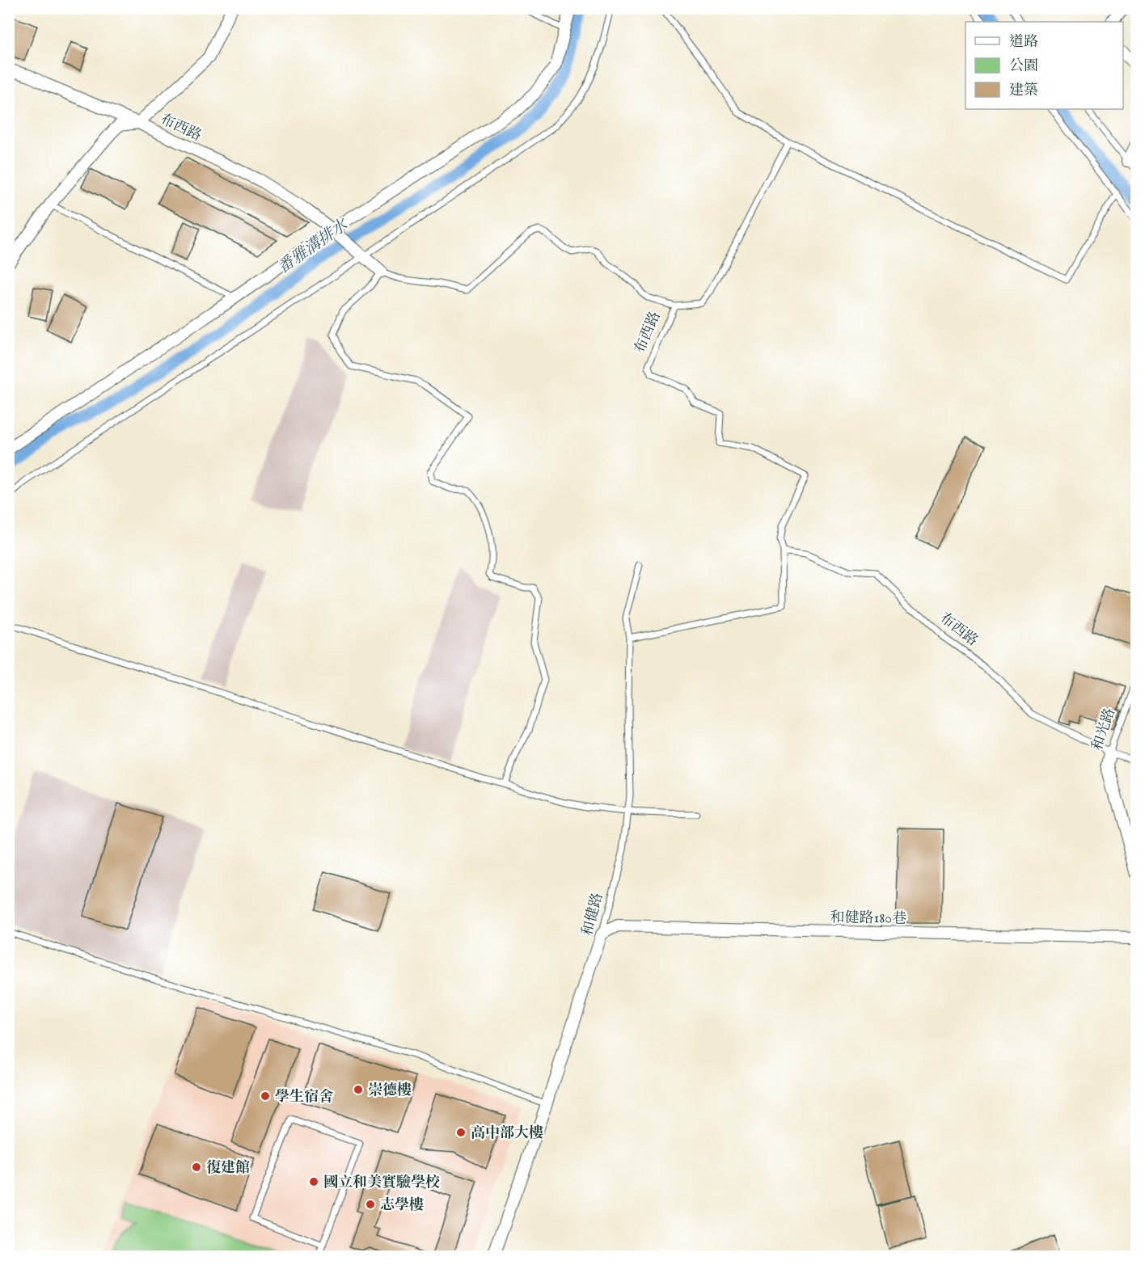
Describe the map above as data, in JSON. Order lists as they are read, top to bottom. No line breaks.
{"streets":{"street":["布西路","和光路","和健路","和健路180巷"]},"crossings":[["布西路","和光路"],["布西路","和健路"],["和健路","和健路180巷"]],"water":["番雅溝排水"],"places":["崇德樓","學生宿舍","高中部大樓","復建館","國立和美實驗學校","志學樓"],"legend":["道路","公園","建築"]}
